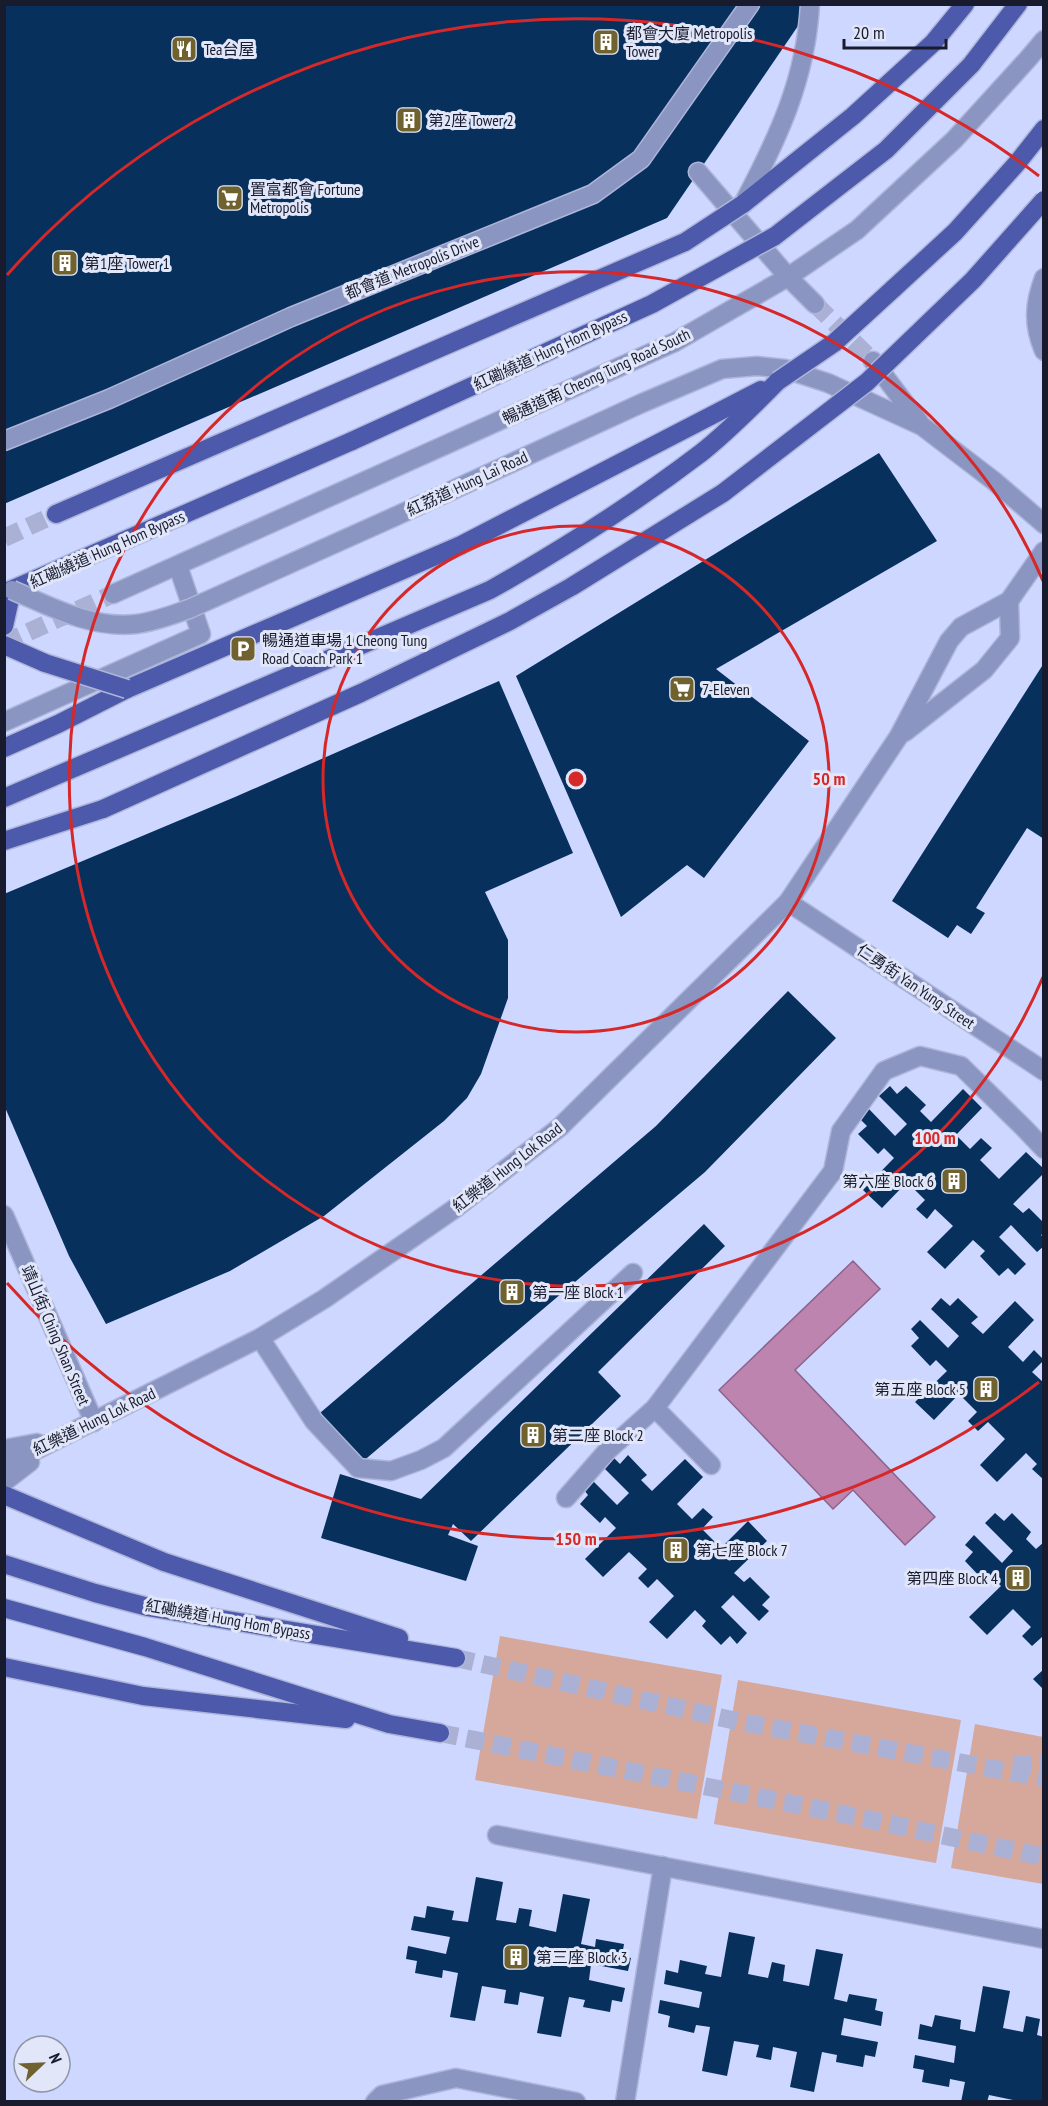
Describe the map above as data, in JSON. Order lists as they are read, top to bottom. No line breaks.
{"streets":{"main road":["紅磡繞道 Hung Hom Bypass"],"street":["都會道 Metropolis Drive","暢通道南 Cheong Tung Road South","紅荔道 Hung Lai Road","仁勇街 Yan Yung Street","紅樂道 Hung Lok Road","靖山街 Ching Shan Street"]},"crossings":[["紅磡繞道 Hung Hom Bypass","紅荔道 Hung Lai Road"],["仁勇街 Yan Yung Street","紅樂道 Hung Lok Road"],["紅樂道 Hung Lok Road","靖山街 Ching Shan Street"]],"places":{"building":["都會大廈 Metropolis Tower","第2座 Tower 2","第1座 Tower 1","第六座 Block 6","第一座 Block 1","第五座 Block 5","第二座 Block 2","第七座 Block 7","第四座 Block 4","第三座 Block 3"],"restaurant":["Tea台屋"],"supermarket":["置富都會 Fortune Metropolis","7-Eleven"],"parking":["暢通道車場 1 Cheong Tung Road Coach Park 1"]},"scale_bar":"20 m","north":"top right","rings":["50 m","100 m","150 m"]}
